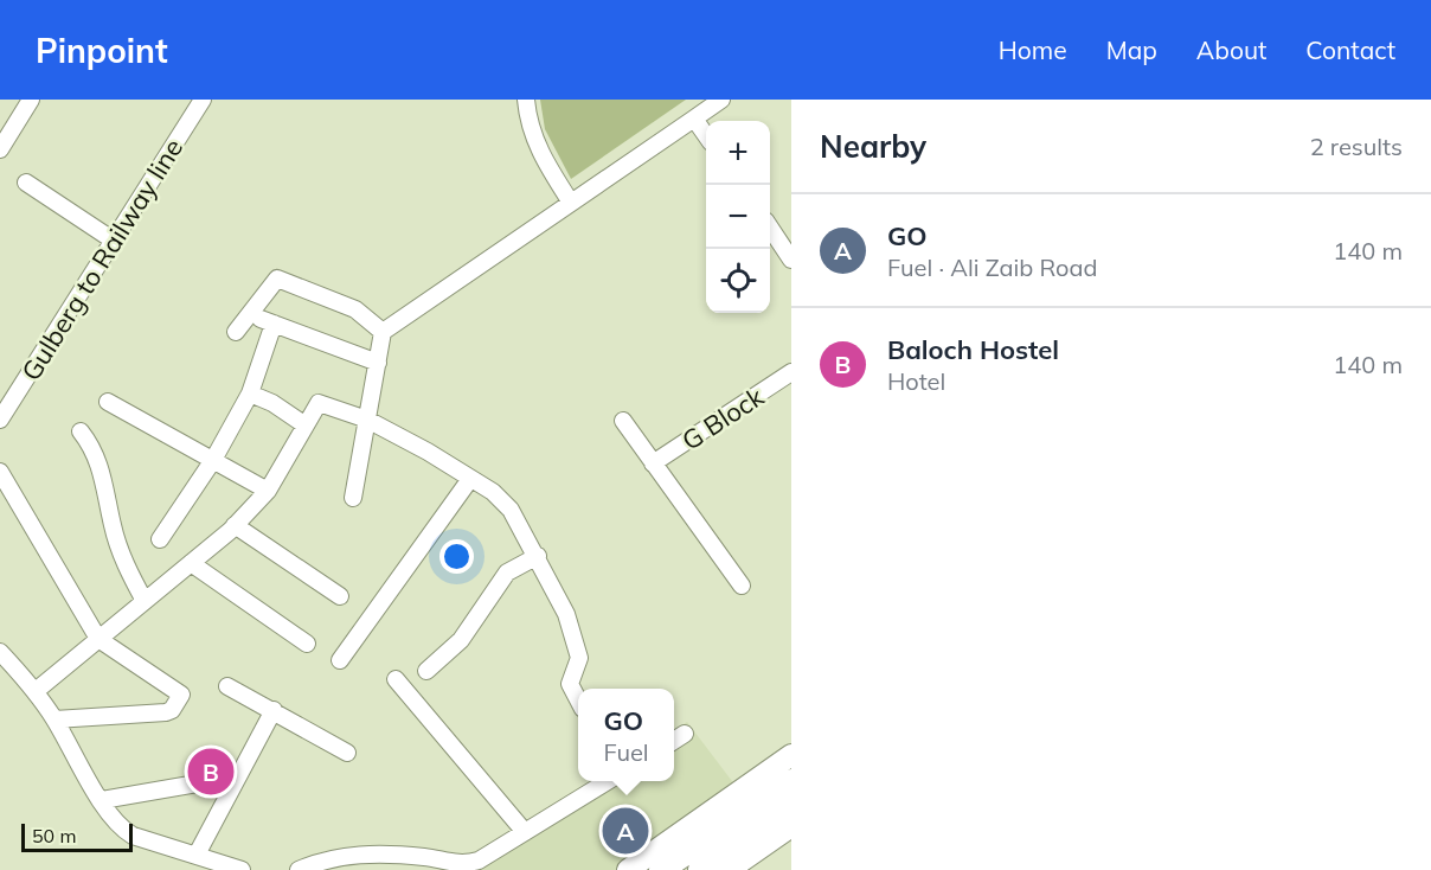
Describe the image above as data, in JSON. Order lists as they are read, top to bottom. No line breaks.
{"streets":{"street":["Gulberg to Railway line","G Block"]},"scale_bar":"50 m","page":{"header":"Pinpoint","nav":["Home","Map","About","Contact"],"heading":["Nearby","2 results"],"map_buttons":["+","−"],"list":[{"mark":"A","name":"GO","note":"Fuel · Ali Zaib Road","value":"140 m"},{"mark":"B","name":"Baloch Hostel","note":"Hotel","value":"140 m"}],"popup":["GO","Fuel"],"pins":["B","A"],"scale":"50 m"}}
